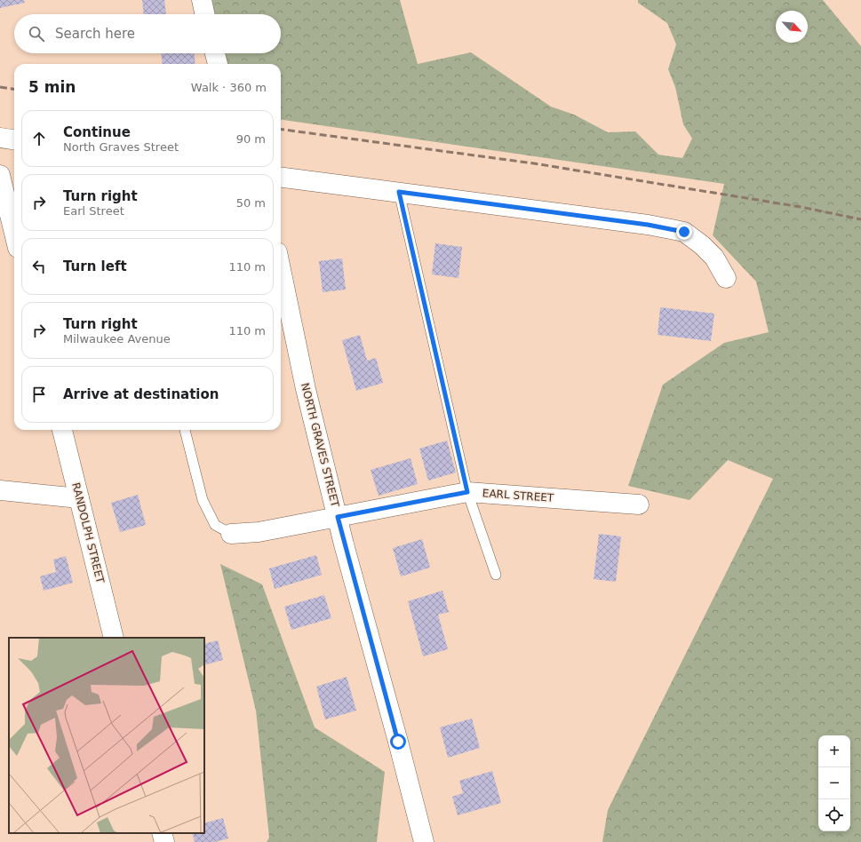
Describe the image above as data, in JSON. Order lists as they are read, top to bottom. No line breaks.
{"streets":{"street":["NORTH GRAVES STREET","EARL STREET","RANDOLPH STREET"]},"crossings":[["NORTH GRAVES STREET","EARL STREET"]],"north":"bottom right","page":{"search":"Search here","heading":["5 min","Walk · 360 m"],"list":[["Continue","North Graves Street","90 m"],["Turn right","Earl Street","50 m"],["Turn left","110 m"],["Turn right","Milwaukee Avenue","110 m"],"Arrive at destination"],"map_buttons":["+","−"]}}
